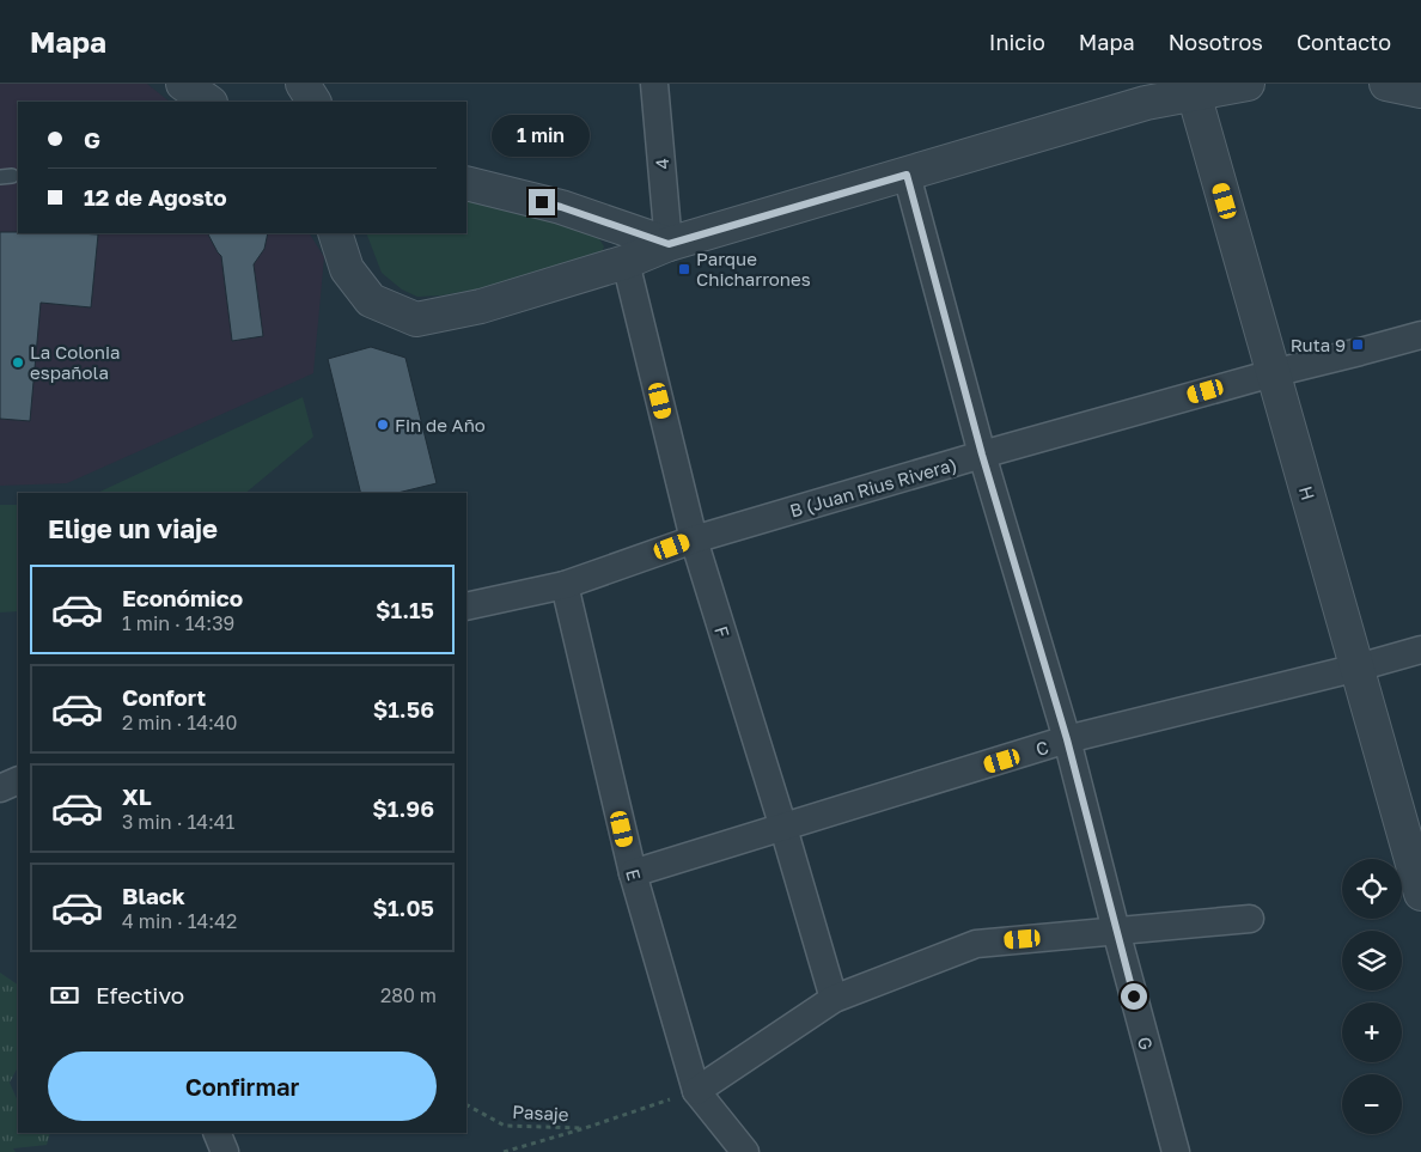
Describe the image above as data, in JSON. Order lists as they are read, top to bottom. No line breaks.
{"streets":{"street":["4","B (Juan Rius Rivera)","H","F","C","E","G"],"path":["Pasaje"]},"crossings":[["B (Juan Rius Rivera)","H"],["B (Juan Rius Rivera)","F"],["B (Juan Rius Rivera)","E"],["B (Juan Rius Rivera)","G"],["H","C"],["F","C"],["C","E"],["C","G"]],"places":{"transit":["Parque Chicharrones","Ruta 9"],"other":["La Colonia española","Fin de Año"]},"page":{"header":"Mapa","nav":["Inicio","Mapa","Nosotros","Contacto"],"banner":["G","12 de Agosto"],"bubble":"1 min","heading":"Elige un viaje","list":[{"name":"Económico","note":"1 min · 14:39","value":"$1.15"},{"name":"Confort","note":"2 min · 14:40","value":"$1.56"},{"name":"XL","note":"3 min · 14:41","value":"$1.96"},{"name":"Black","note":"4 min · 14:42","value":"$1.05"}],"map_buttons":["+","−"],"pay":["Efectivo","280 m"],"buttons":"Confirmar"}}
